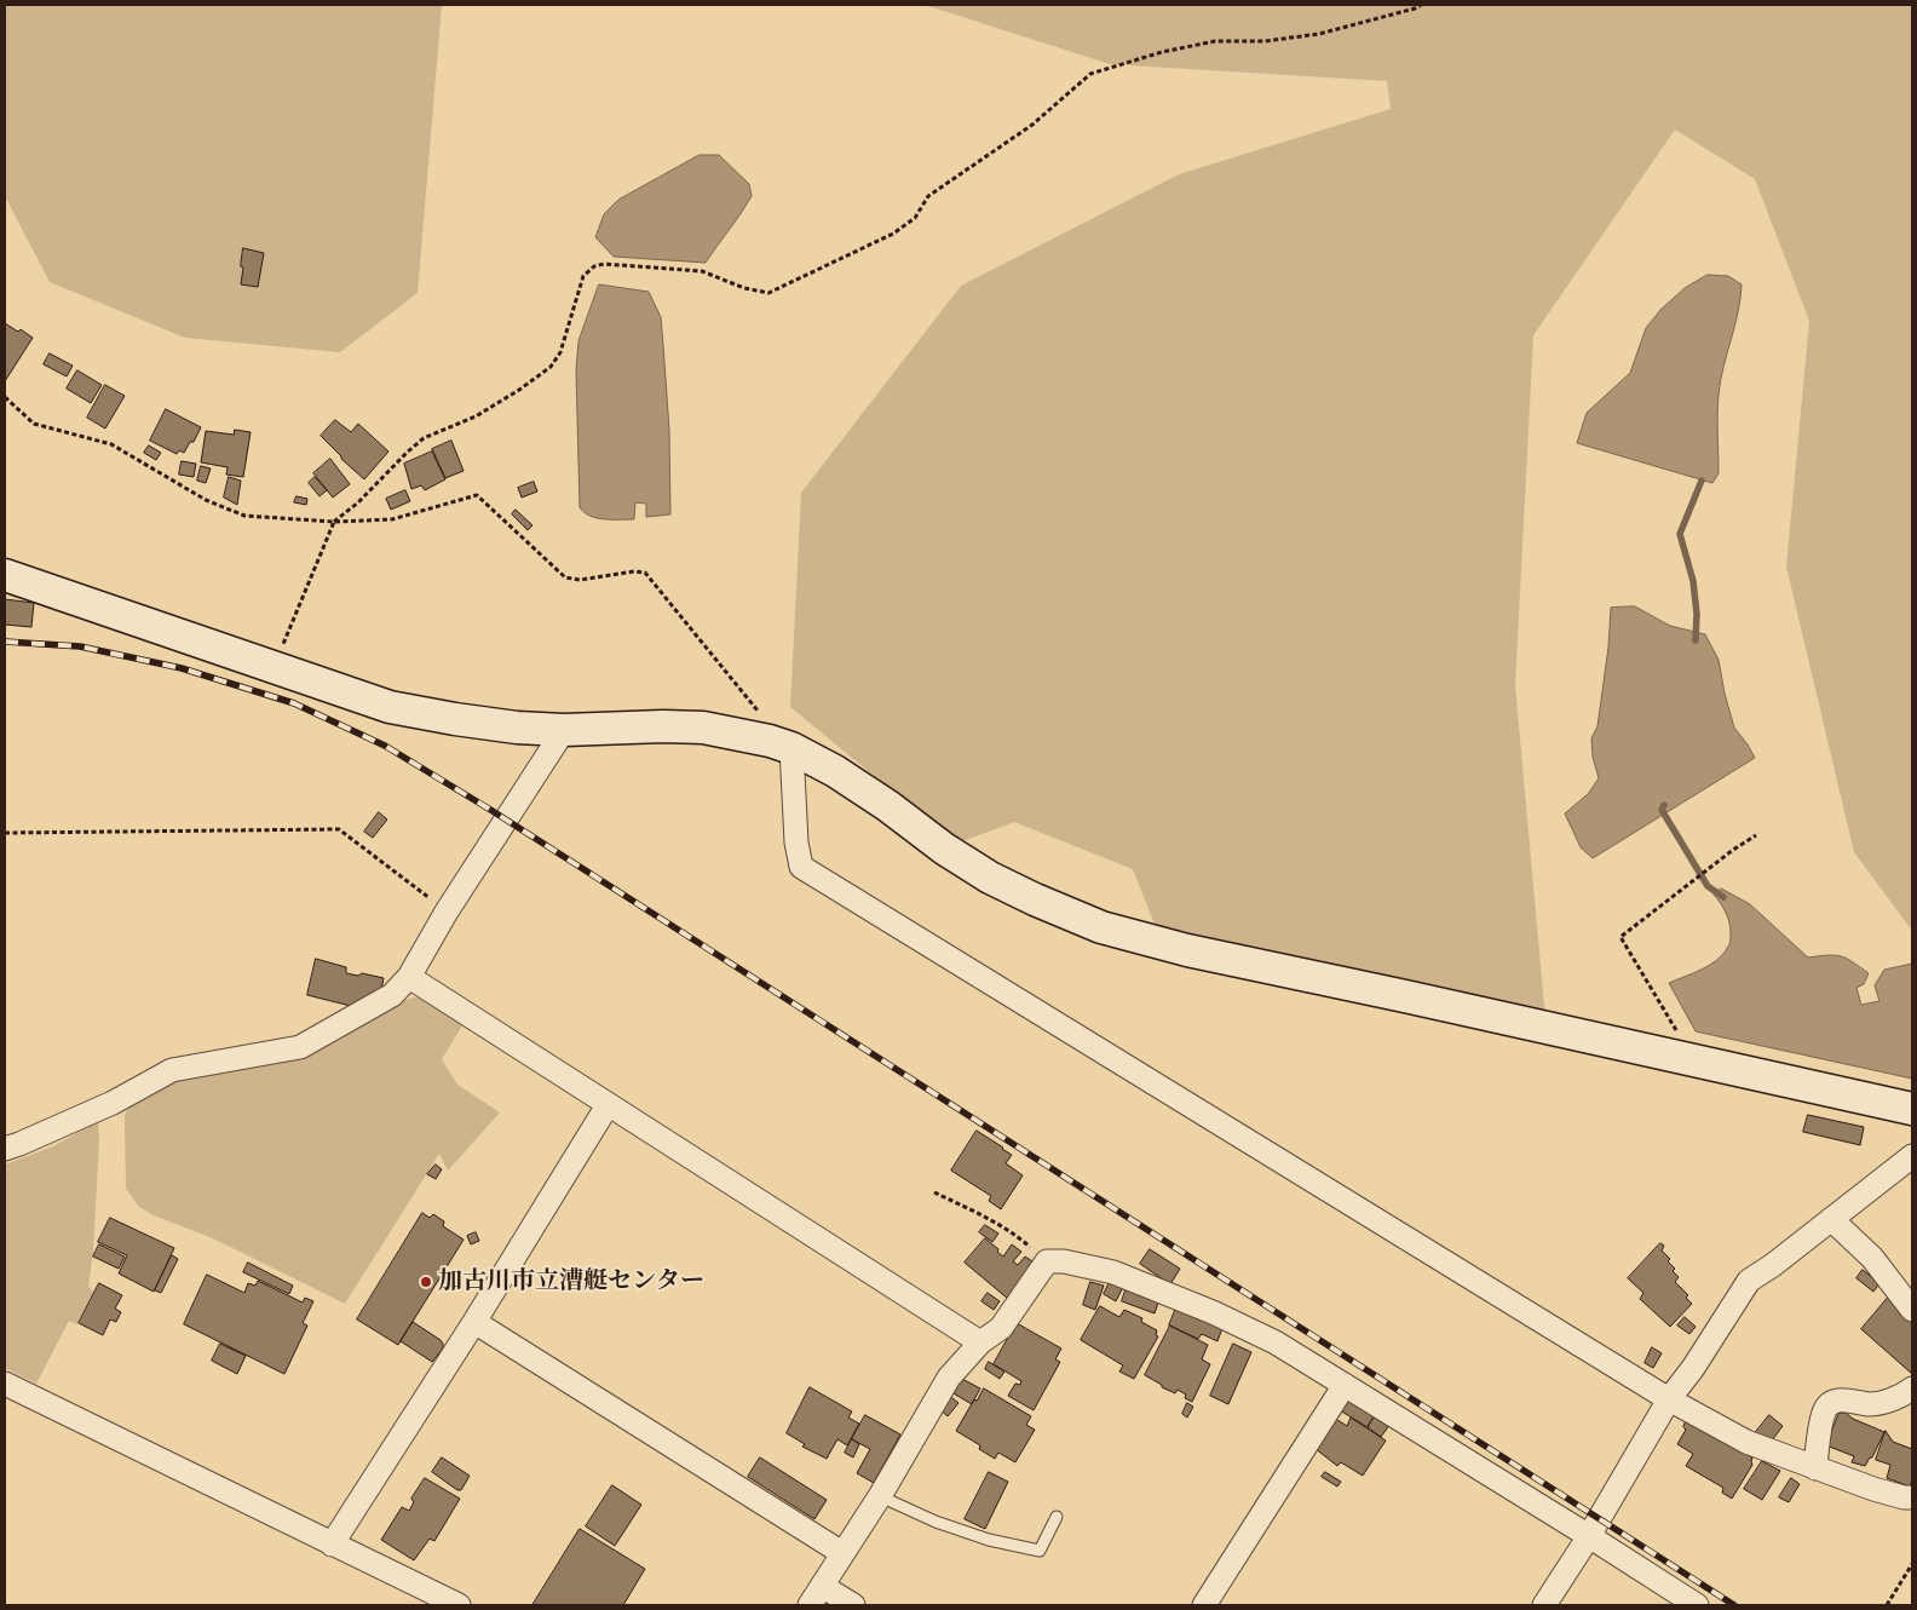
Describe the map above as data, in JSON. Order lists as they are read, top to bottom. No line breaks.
{"places":["加古川市立漕艇センター"]}
